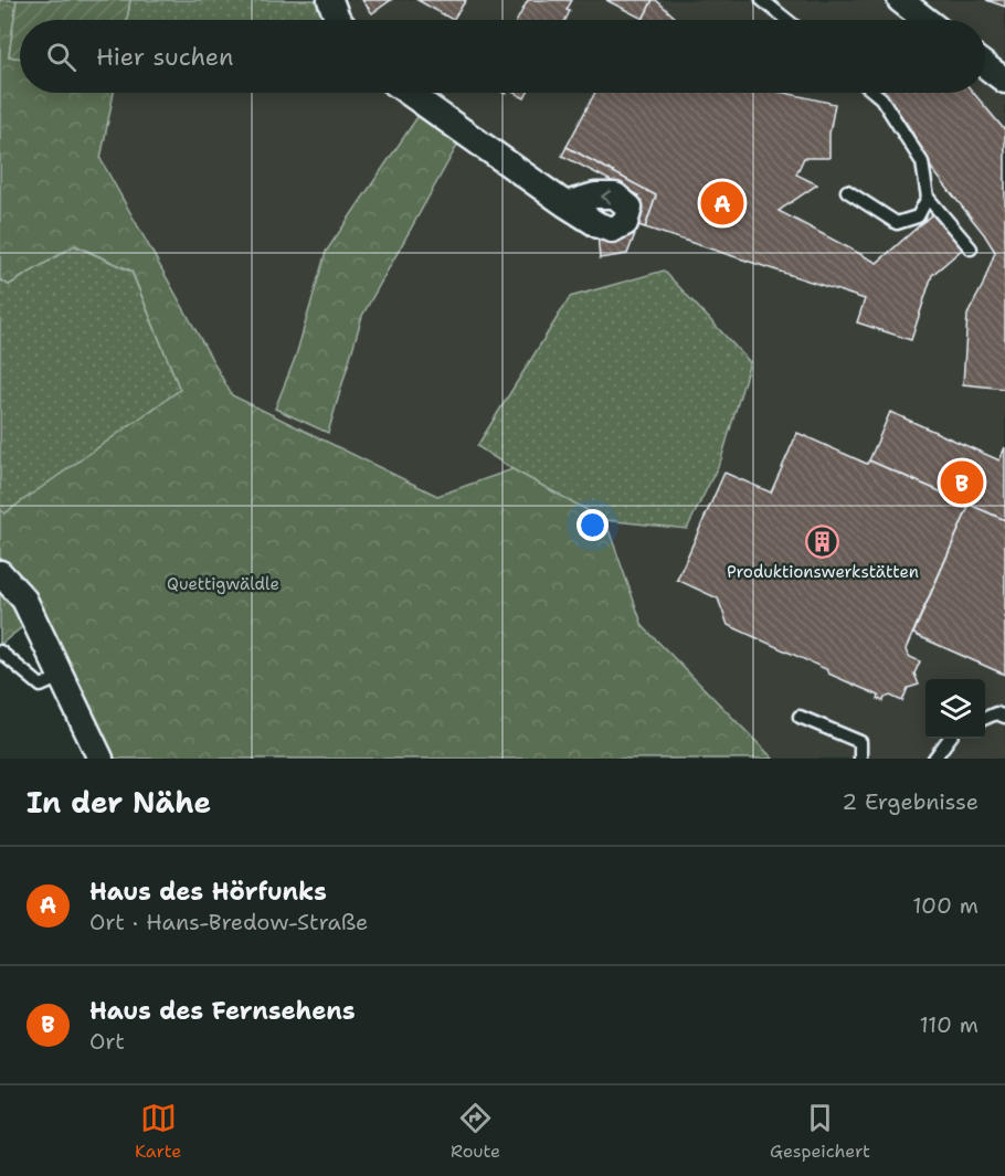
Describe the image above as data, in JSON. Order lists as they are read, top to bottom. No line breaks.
{"parks":["Quettigwäldle"],"places":{"building":["Produktionswerkstätten"]},"page":{"search":"Hier suchen","pins":["A","B"],"heading":["In der Nähe","2 Ergebnisse"],"list":[{"mark":"A","name":"Haus des Hörfunks","note":"Ort · Hans-Bredow-Straße","value":"100 m"},{"mark":"B","name":"Haus des Fernsehens","note":"Ort","value":"110 m"}],"nav":["Karte","Route","Gespeichert"]}}
